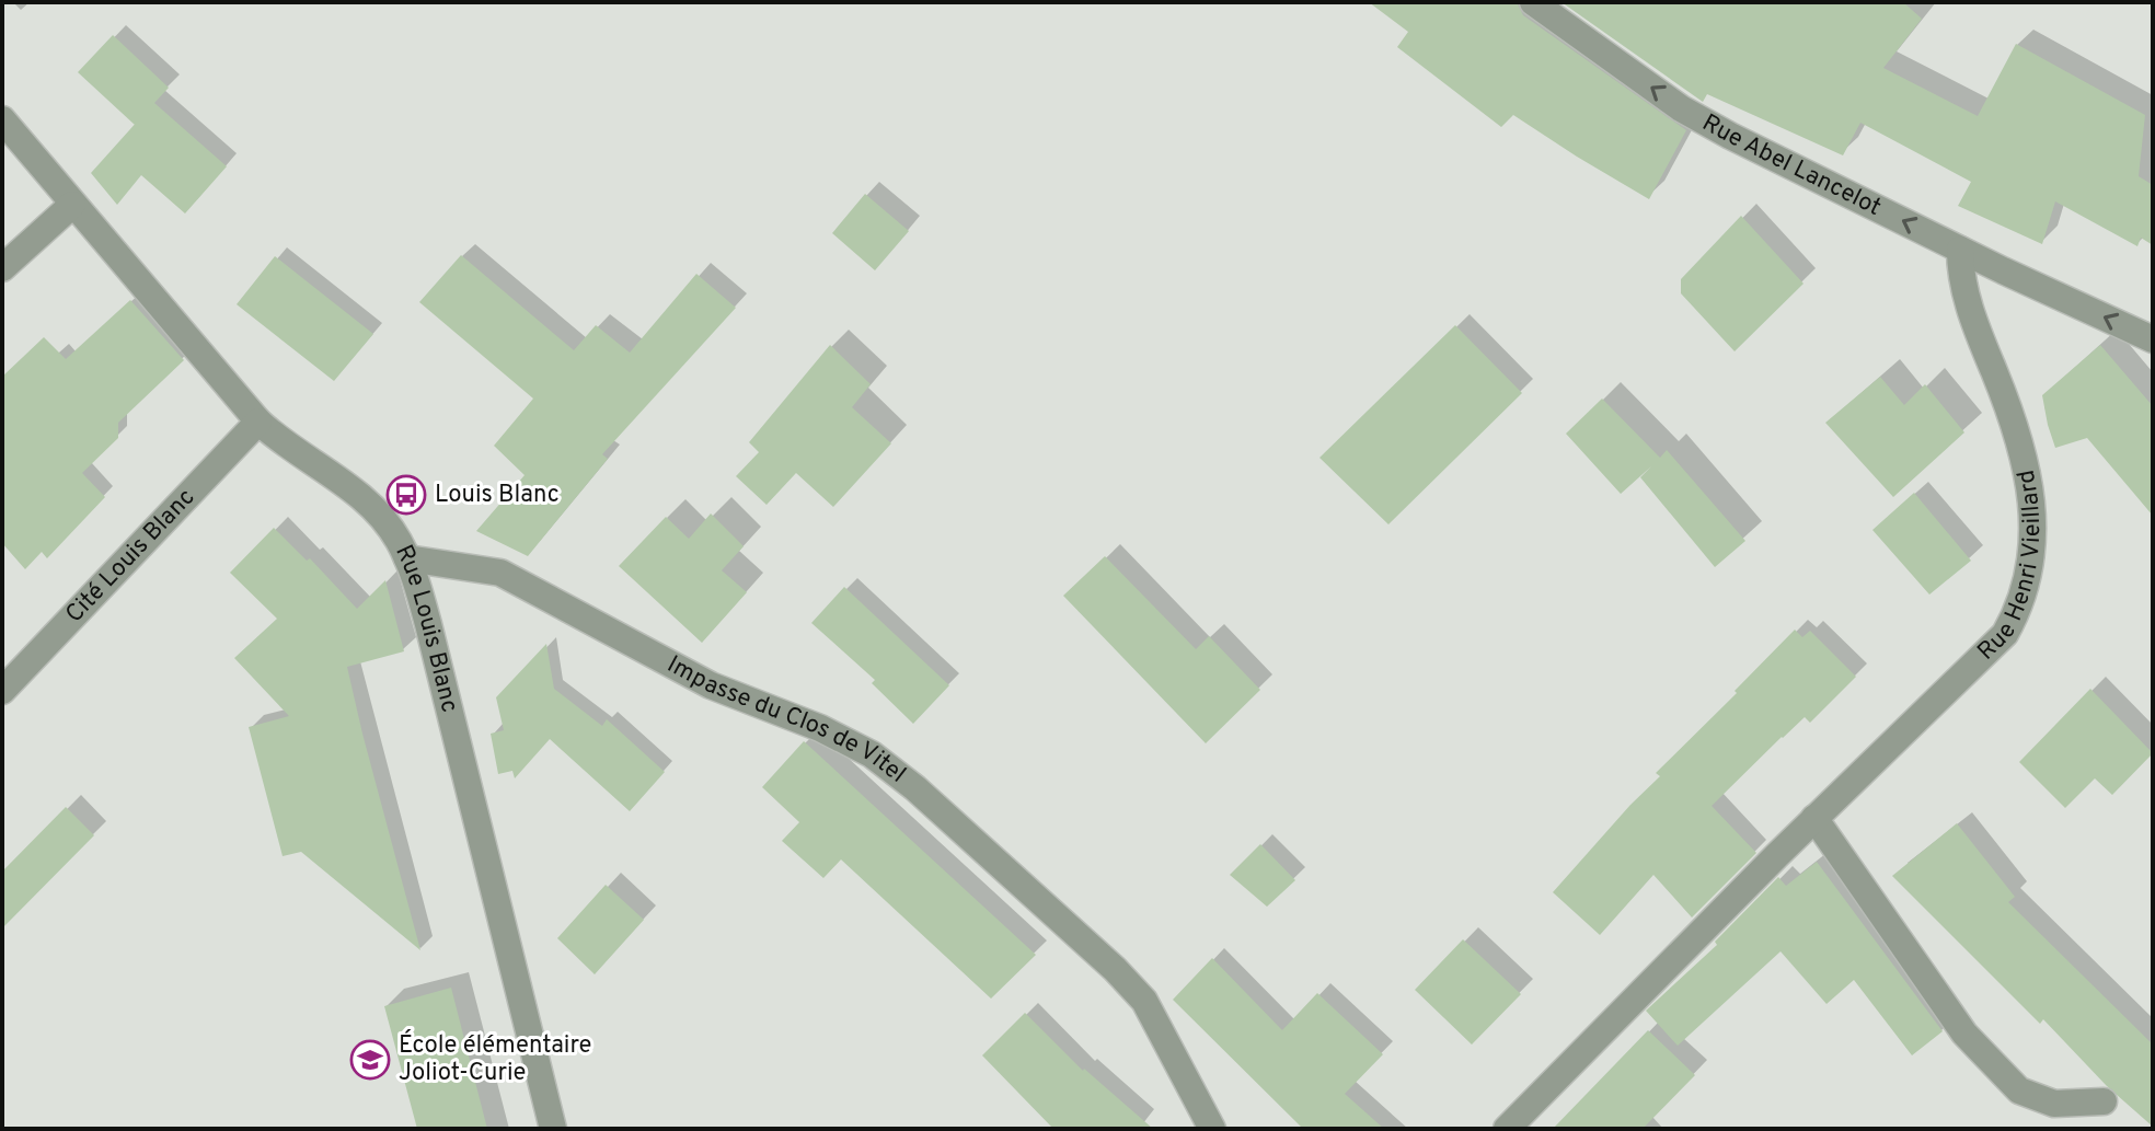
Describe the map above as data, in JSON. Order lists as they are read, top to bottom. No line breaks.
{"streets":{"street":["Rue Abel Lancelot","Cité Louis Blanc","Rue Henri Vieillard","Rue Louis Blanc","Impasse du Clos de Vitel"]},"crossings":[["Rue Abel Lancelot","Rue Henri Vieillard"],["Cité Louis Blanc","Rue Louis Blanc"],["Rue Louis Blanc","Impasse du Clos de Vitel"]],"one_way":["Rue Abel Lancelot"],"places":{"bus stop":["Louis Blanc"],"school or university":["École élémentaire Joliot-Curie"]}}
